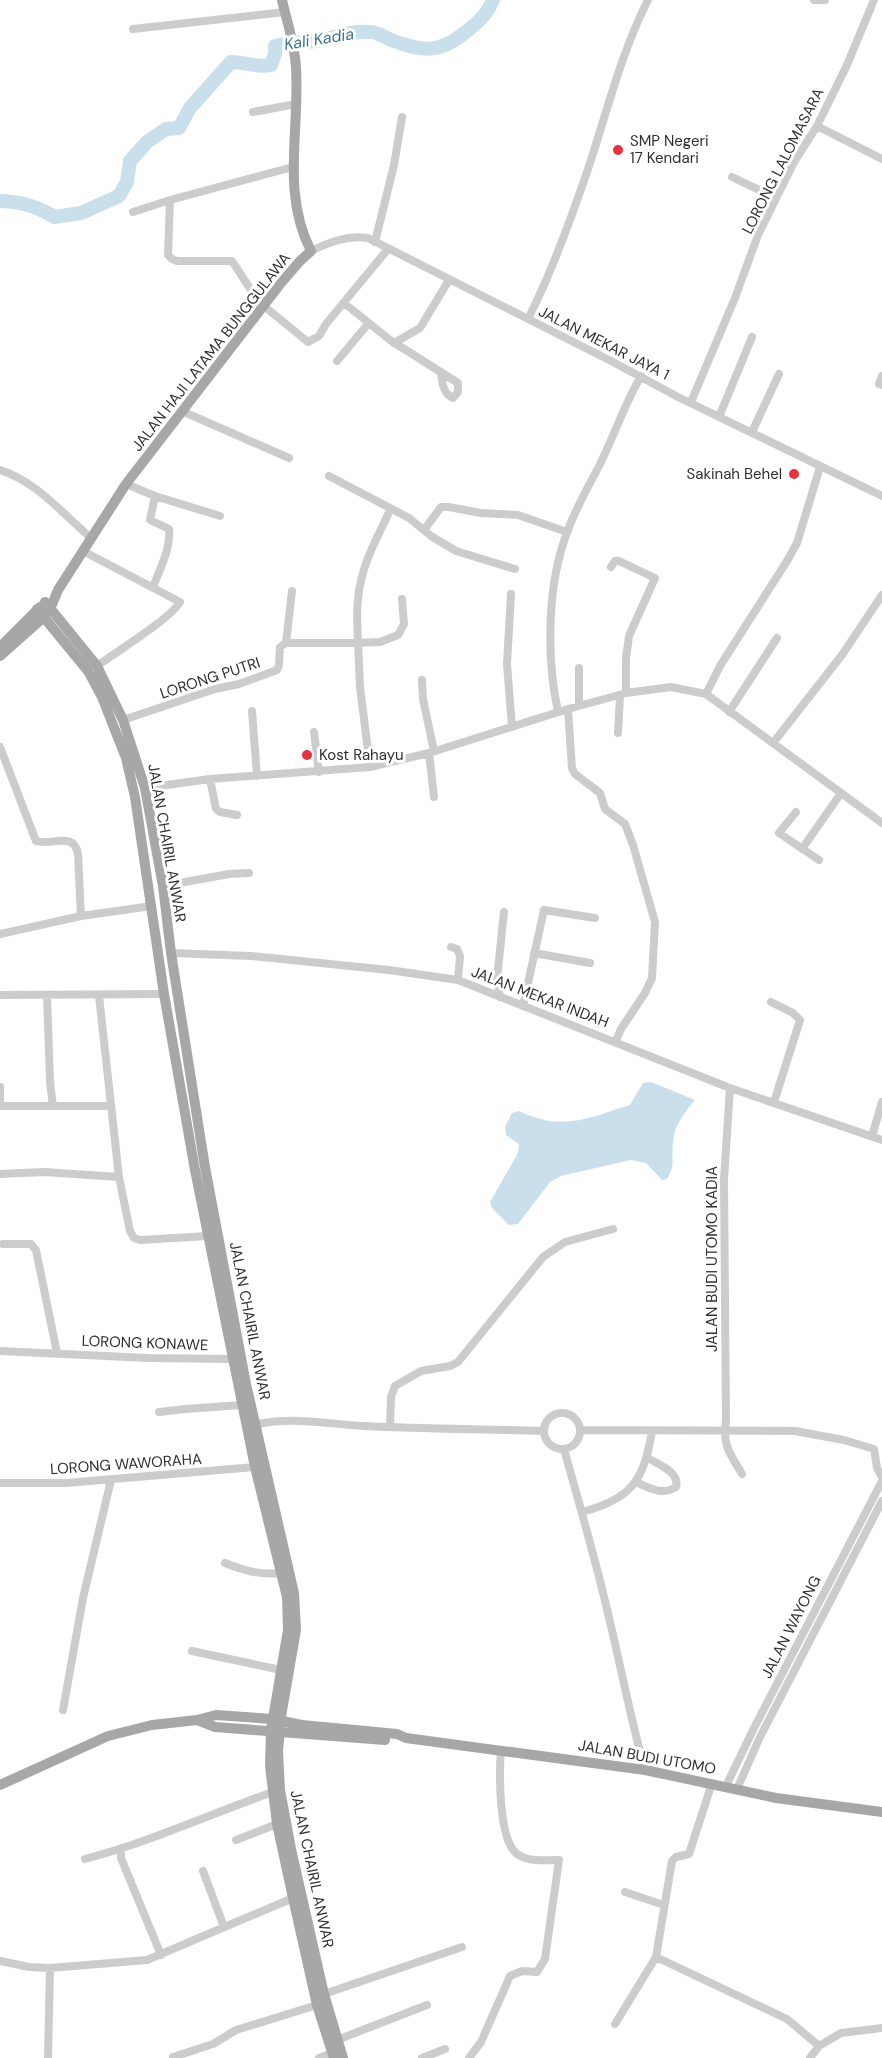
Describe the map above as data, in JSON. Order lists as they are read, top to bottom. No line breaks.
{"streets":{"main road":["JALAN HAJI LATAMA BUNGGULAWA","JALAN CHAIRIL ANWAR","JALAN BUDI UTOMO"],"street":["LORONG LALOMASARA","JALAN MEKAR JAYA 1","LORONG PUTRI","JALAN MEKAR INDAH","JALAN BUDI UTOMO KADIA","LORONG KONAWE","LORONG WAWORAHA","JALAN WAYONG"]},"crossings":[["LORONG LALOMASARA","JALAN MEKAR JAYA 1"],["JALAN MEKAR JAYA 1","JALAN HAJI LATAMA BUNGGULAWA"],["JALAN HAJI LATAMA BUNGGULAWA","JALAN CHAIRIL ANWAR"],["LORONG PUTRI","JALAN CHAIRIL ANWAR"],["JALAN CHAIRIL ANWAR","JALAN MEKAR INDAH"],["JALAN CHAIRIL ANWAR","LORONG KONAWE"],["JALAN CHAIRIL ANWAR","LORONG WAWORAHA"],["JALAN CHAIRIL ANWAR","JALAN BUDI UTOMO"],["JALAN MEKAR INDAH","JALAN BUDI UTOMO KADIA"],["JALAN WAYONG","JALAN BUDI UTOMO"]],"water":["Kali Kadia"],"places":["SMP Negeri 17 Kendari","Sakinah Behel","Kost Rahayu"]}
